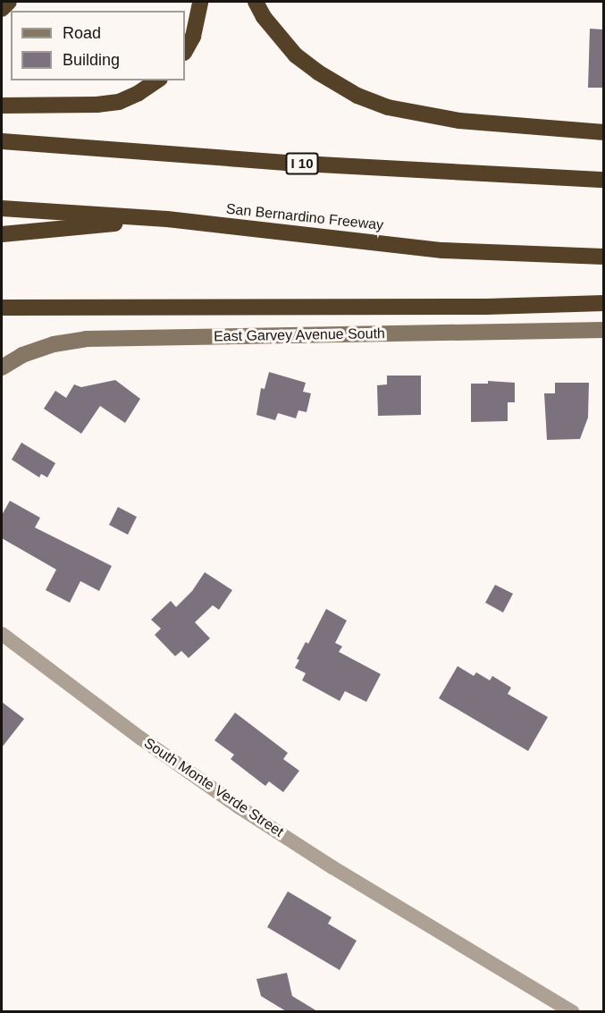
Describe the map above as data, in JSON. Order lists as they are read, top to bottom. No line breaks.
{"streets":{"highway":["I 10","San Bernardino Freeway"],"street":["East Garvey Avenue South","South Monte Verde Street"]},"legend":["Road","Building"]}
